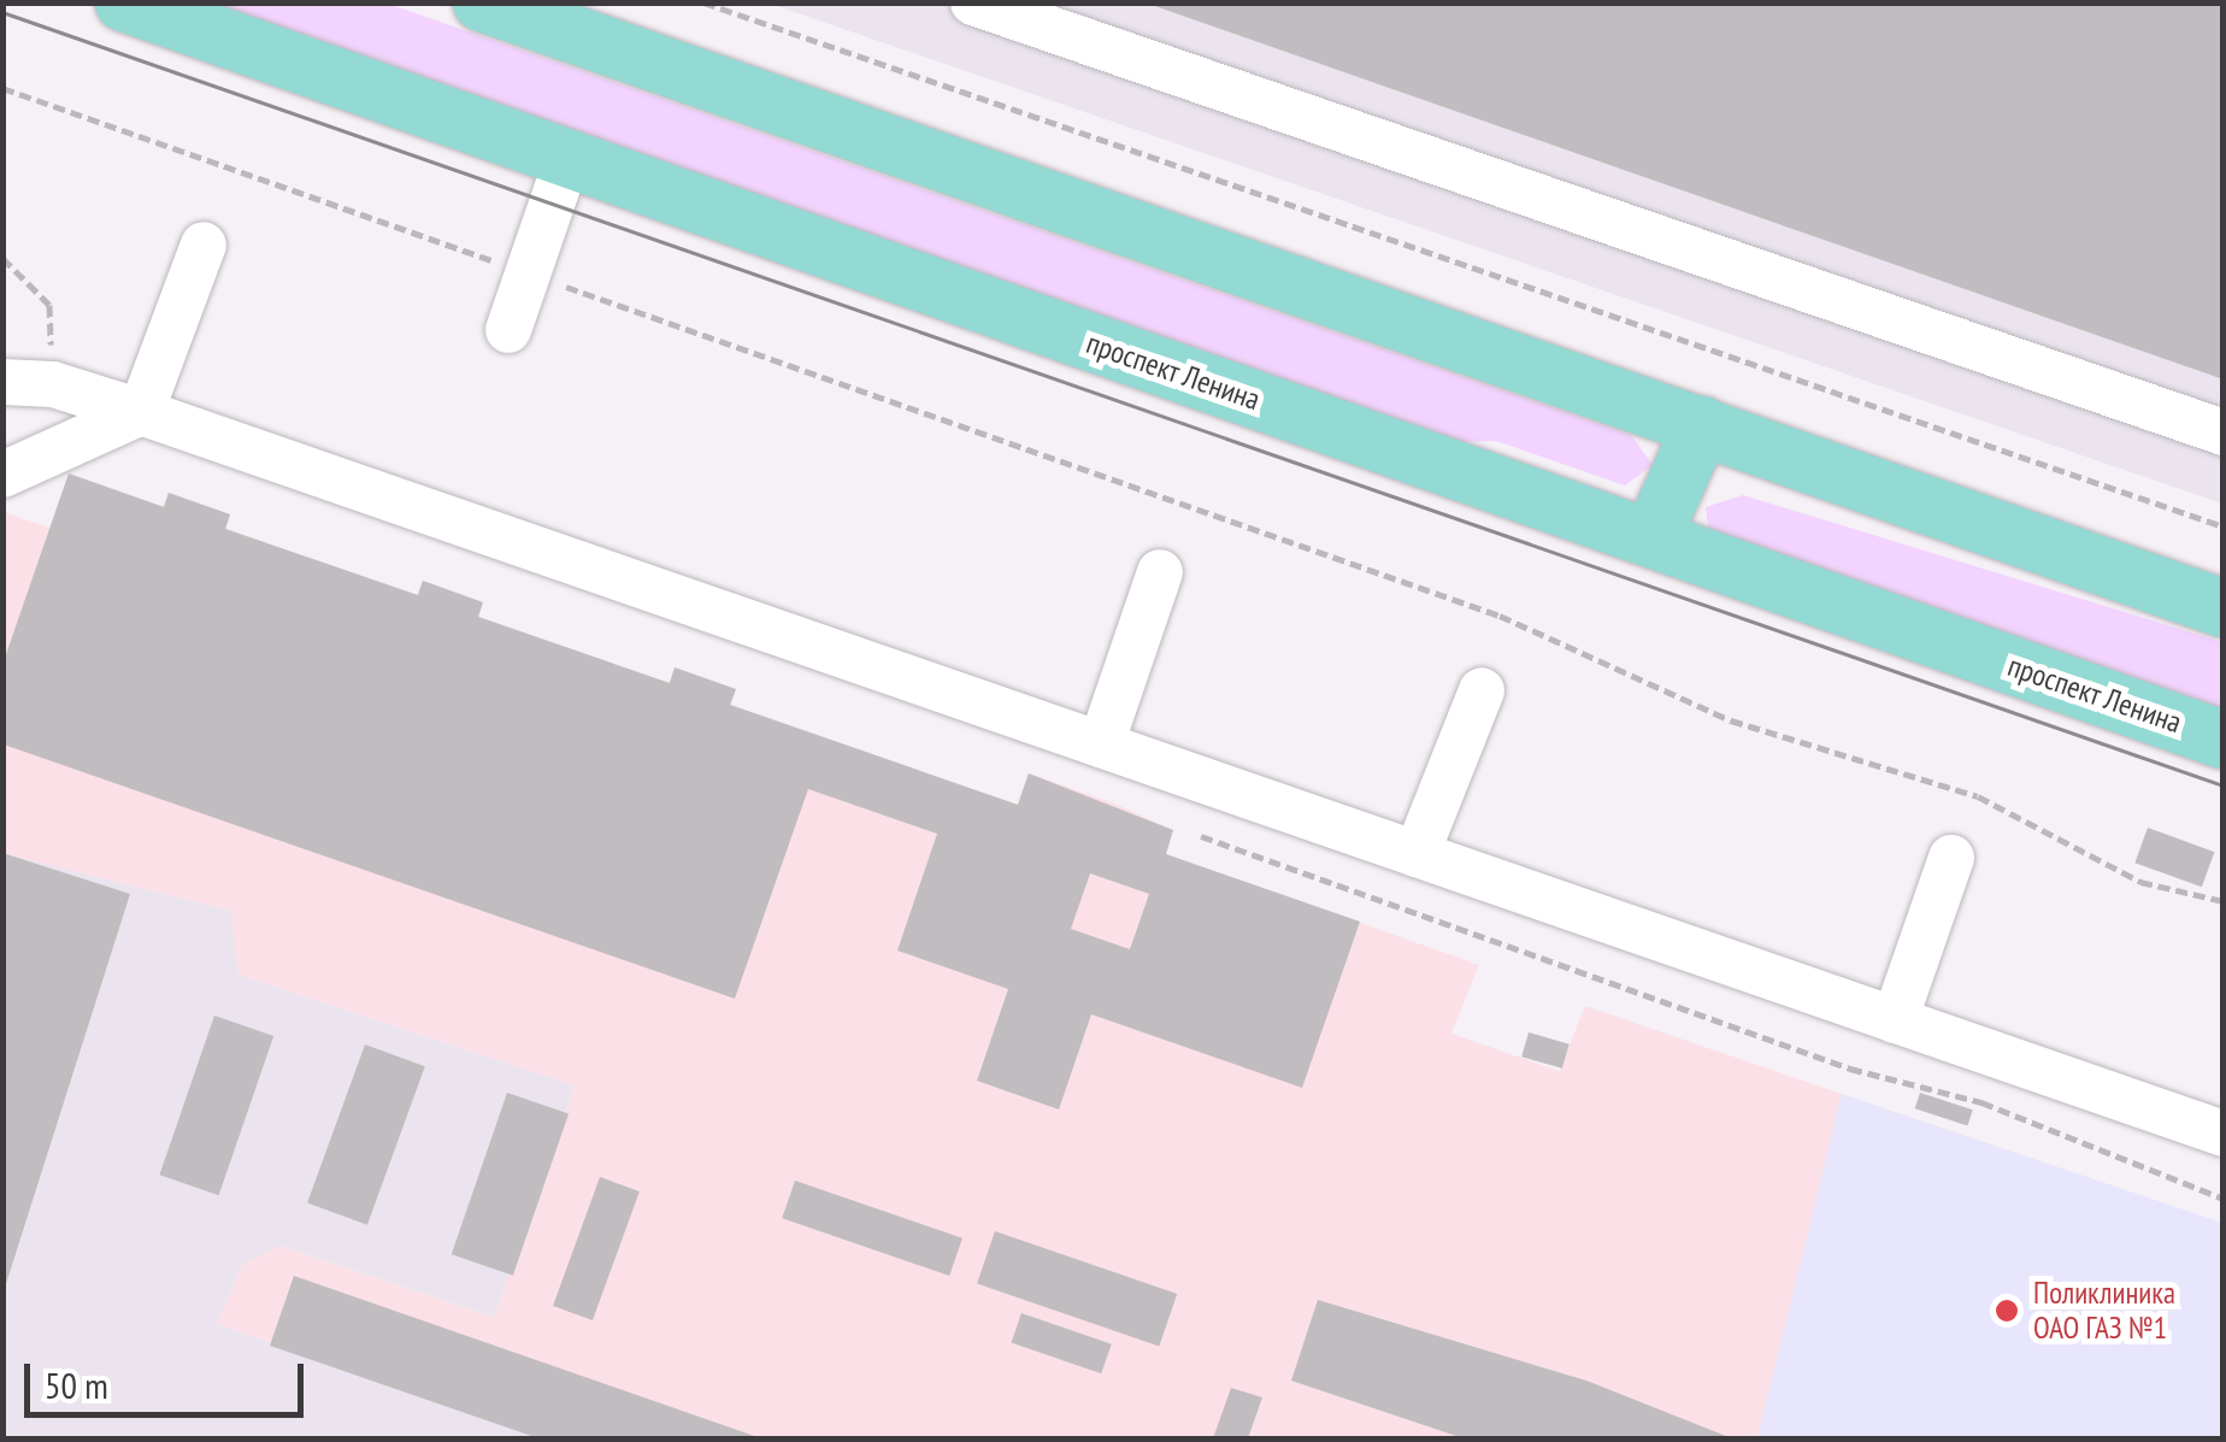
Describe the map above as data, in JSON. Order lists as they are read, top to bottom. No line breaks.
{"streets":{"main road":["проспект Ленина"]},"places":["Поликлиника ОАО ГАЗ №1"],"scale_bar":"50 m"}
